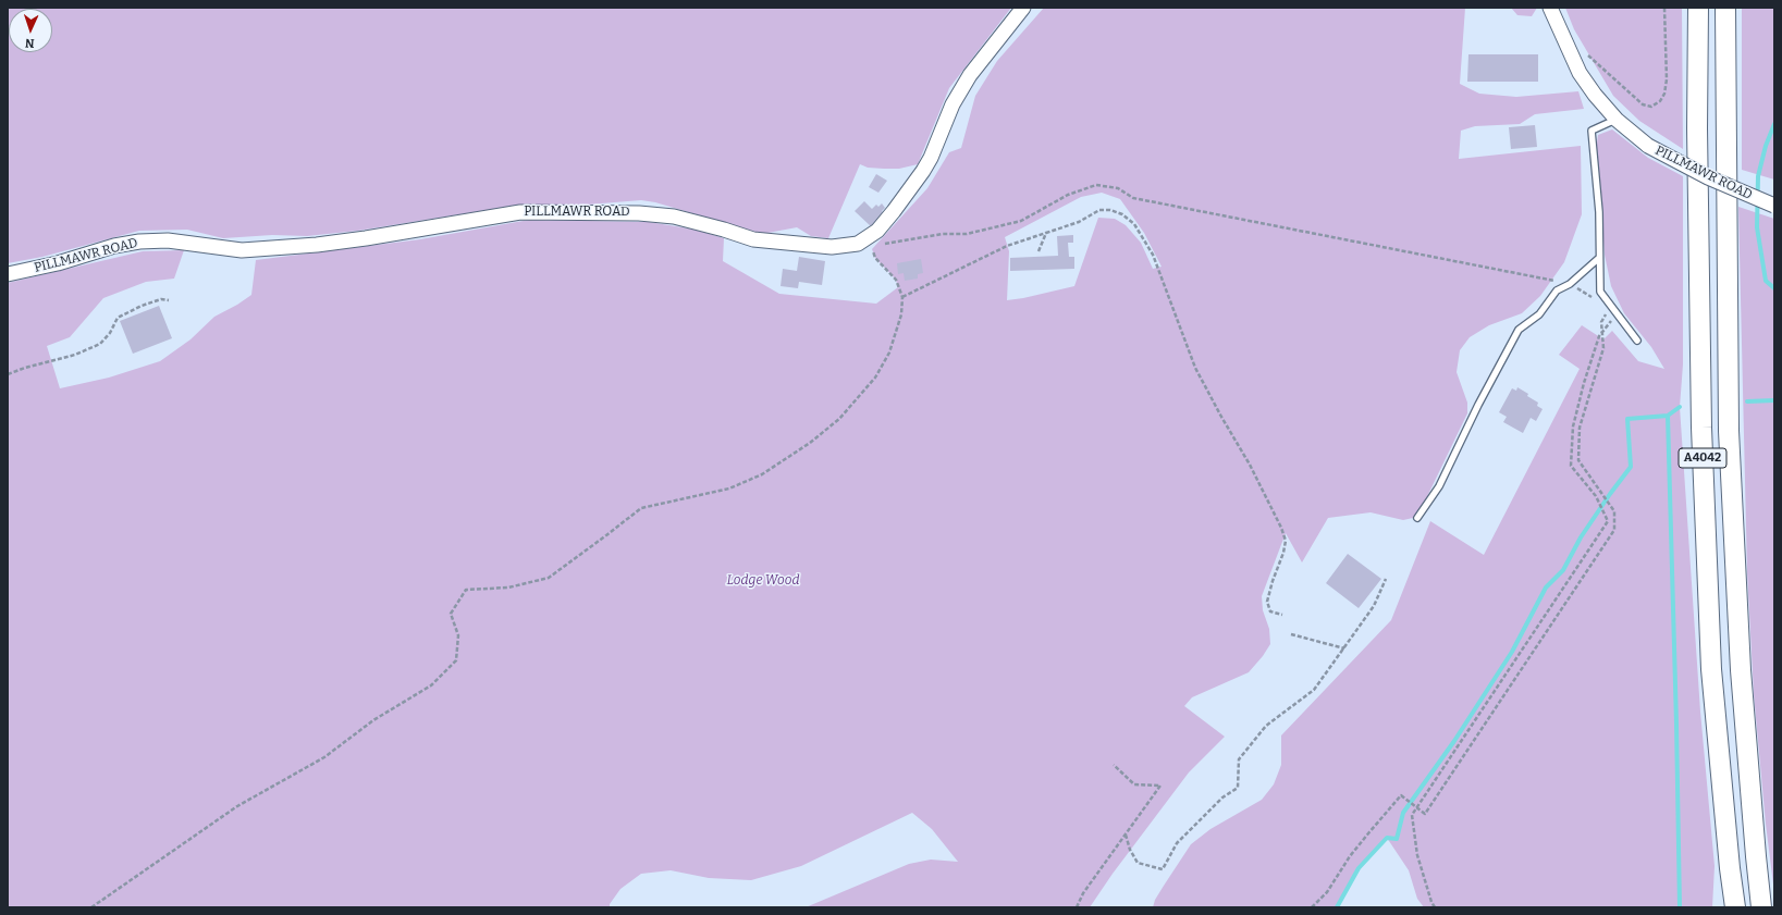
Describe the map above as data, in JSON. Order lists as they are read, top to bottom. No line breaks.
{"streets":{"highway":["A4042"],"street":["PILLMAWR ROAD"]},"parks":["Lodge Wood"],"north":"bottom"}
